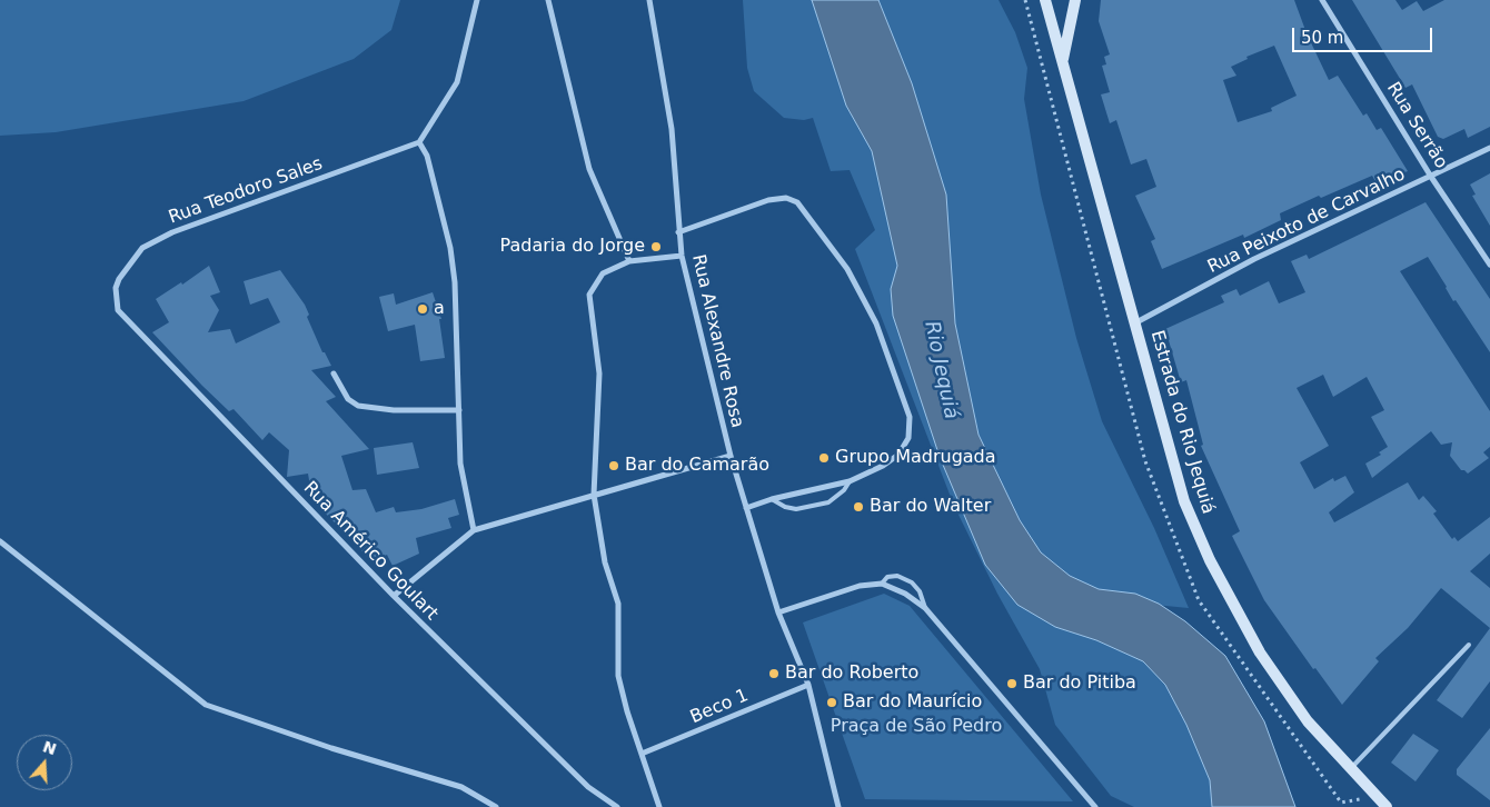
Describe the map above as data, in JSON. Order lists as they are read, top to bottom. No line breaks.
{"streets":{"main road":["Estrada do Rio Jequiá"],"street":["Rua Serrão","Rua Teodoro Sales","Rua Peixoto de Carvalho","Rua Alexandre Rosa","Rua Américo Goulart","Beco 1"]},"crossings":[["Rua Serrão","Rua Peixoto de Carvalho"],["Rua Teodoro Sales","Rua Américo Goulart"],["Rua Peixoto de Carvalho","Estrada do Rio Jequiá"],["Rua Alexandre Rosa","Beco 1"]],"water":["Rio Jequiá"],"parks":["Praça de São Pedro"],"places":["Padaria do Jorge","a","Grupo Madrugada","Bar do Camarão","Bar do Walter","Bar do Roberto","Bar do Pitiba","Bar do Maurício"],"scale_bar":"50 m","north":"top"}
